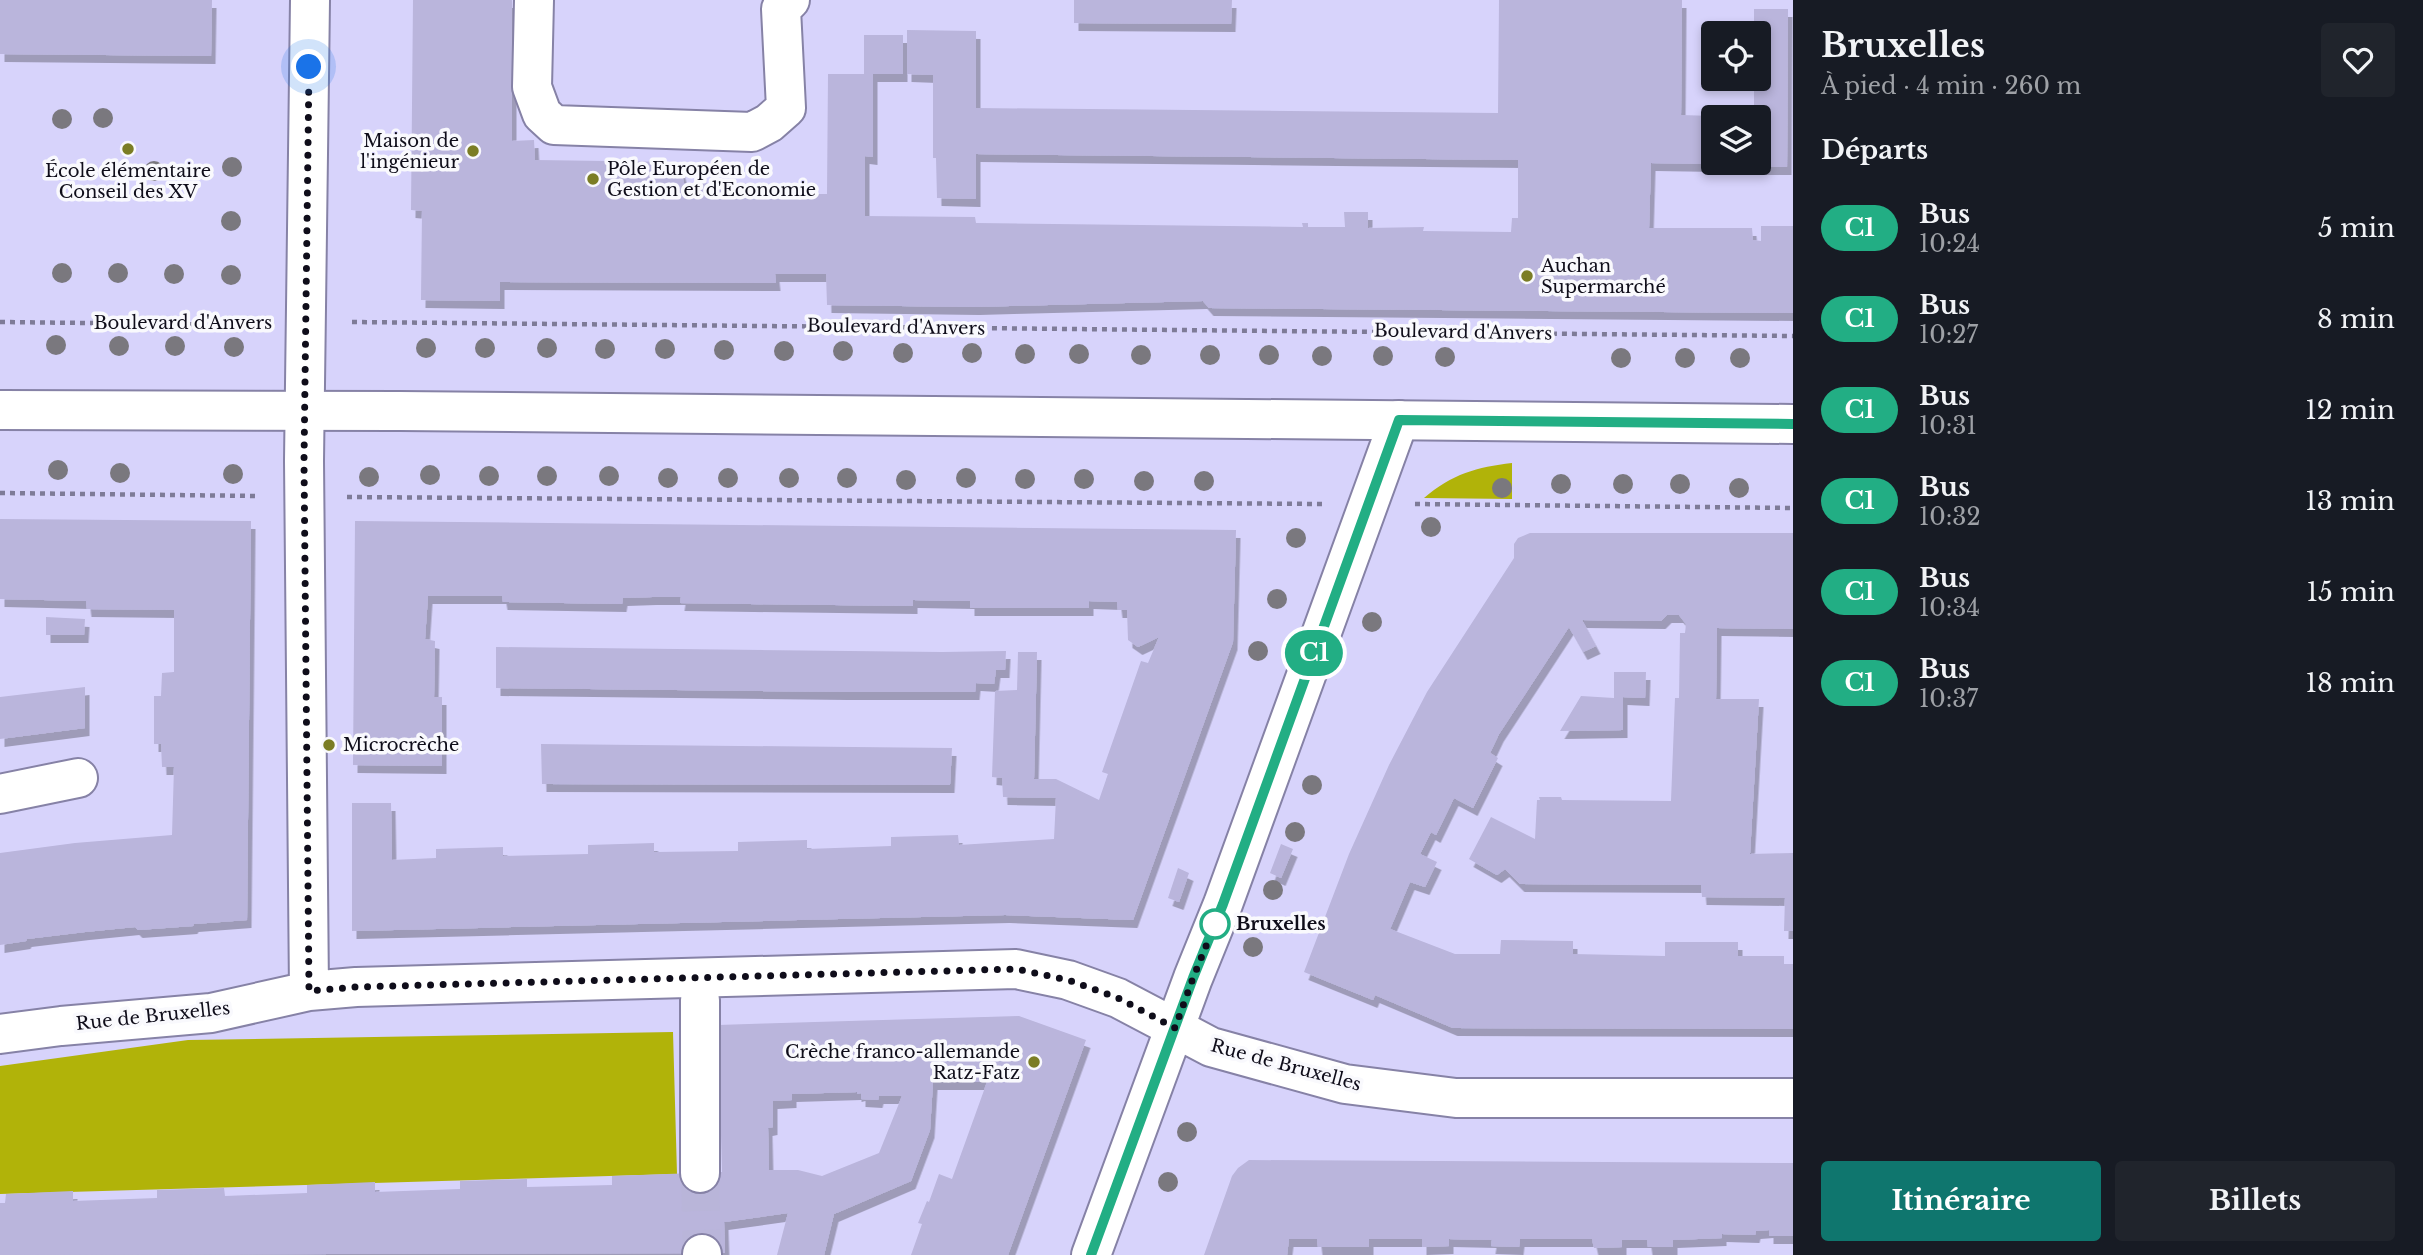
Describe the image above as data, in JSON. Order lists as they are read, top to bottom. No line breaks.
{"streets":{"street":["Rue de Bruxelles"],"path":["Boulevard d'Anvers"]},"places":["École élémentaire Conseil des XV","Maison de l'ingénieur","Pôle Européen de Gestion et d'Economie","Auchan Supermarché","Microcrèche","Bruxelles","Crèche franco-allemande Ratz-Fatz"],"lines":["bus line C1"],"page":{"on_map":"C1","heading":[["Bruxelles","À pied · 4 min · 260 m"],"Départs"],"list":[{"mark":"C1","name":"Bus","note":"10:24","value":"5 min"},{"mark":"C1","name":"Bus","note":"10:27","value":"8 min"},{"mark":"C1","name":"Bus","note":"10:31","value":"12 min"},{"mark":"C1","name":"Bus","note":"10:32","value":"13 min"},{"mark":"C1","name":"Bus","note":"10:34","value":"15 min"},{"mark":"C1","name":"Bus","note":"10:37","value":"18 min"}],"buttons":["Itinéraire","Billets"]}}
